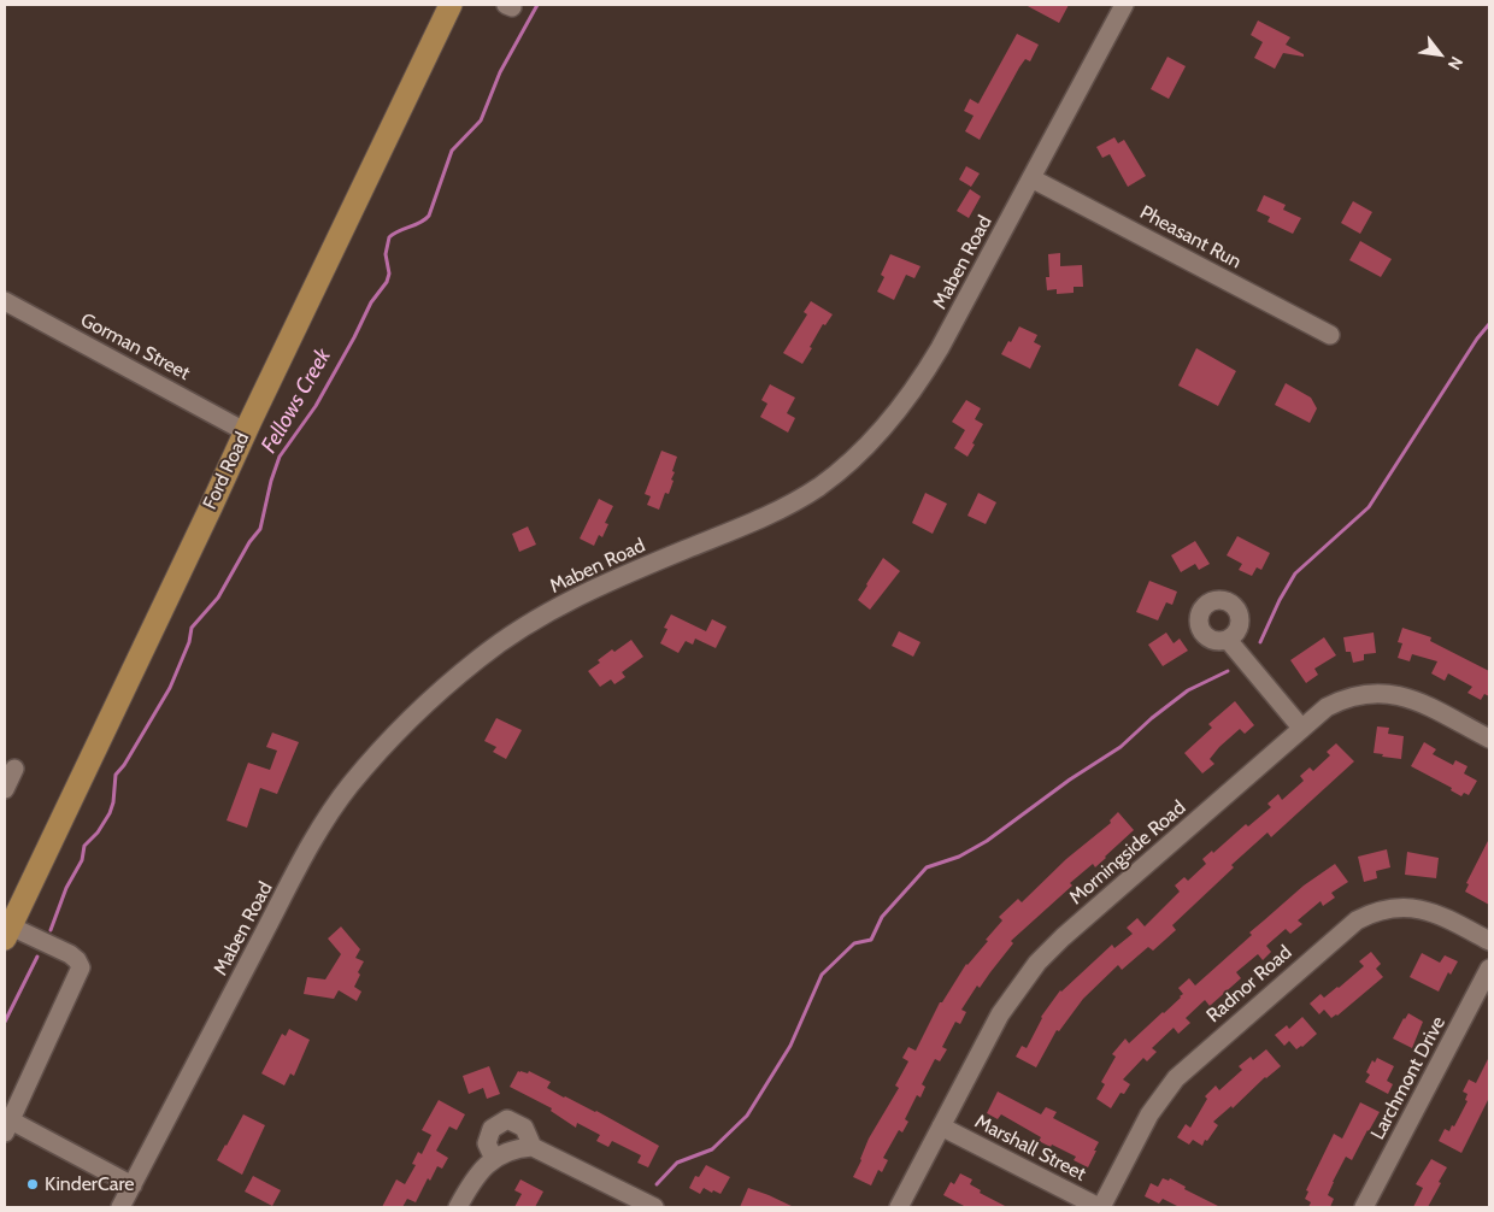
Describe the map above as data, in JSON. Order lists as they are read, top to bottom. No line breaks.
{"streets":{"main road":["Ford Road"],"street":["Pheasant Run","Maben Road","Gorman Street","Morningside Road","Radnor Road","Larchmont Drive","Marshall Street"]},"crossings":[["Pheasant Run","Maben Road"],["Gorman Street","Ford Road"],["Morningside Road","Marshall Street"],["Radnor Road","Marshall Street"]],"water":["Fellows Creek"],"places":["KinderCare"],"north":"bottom right"}
